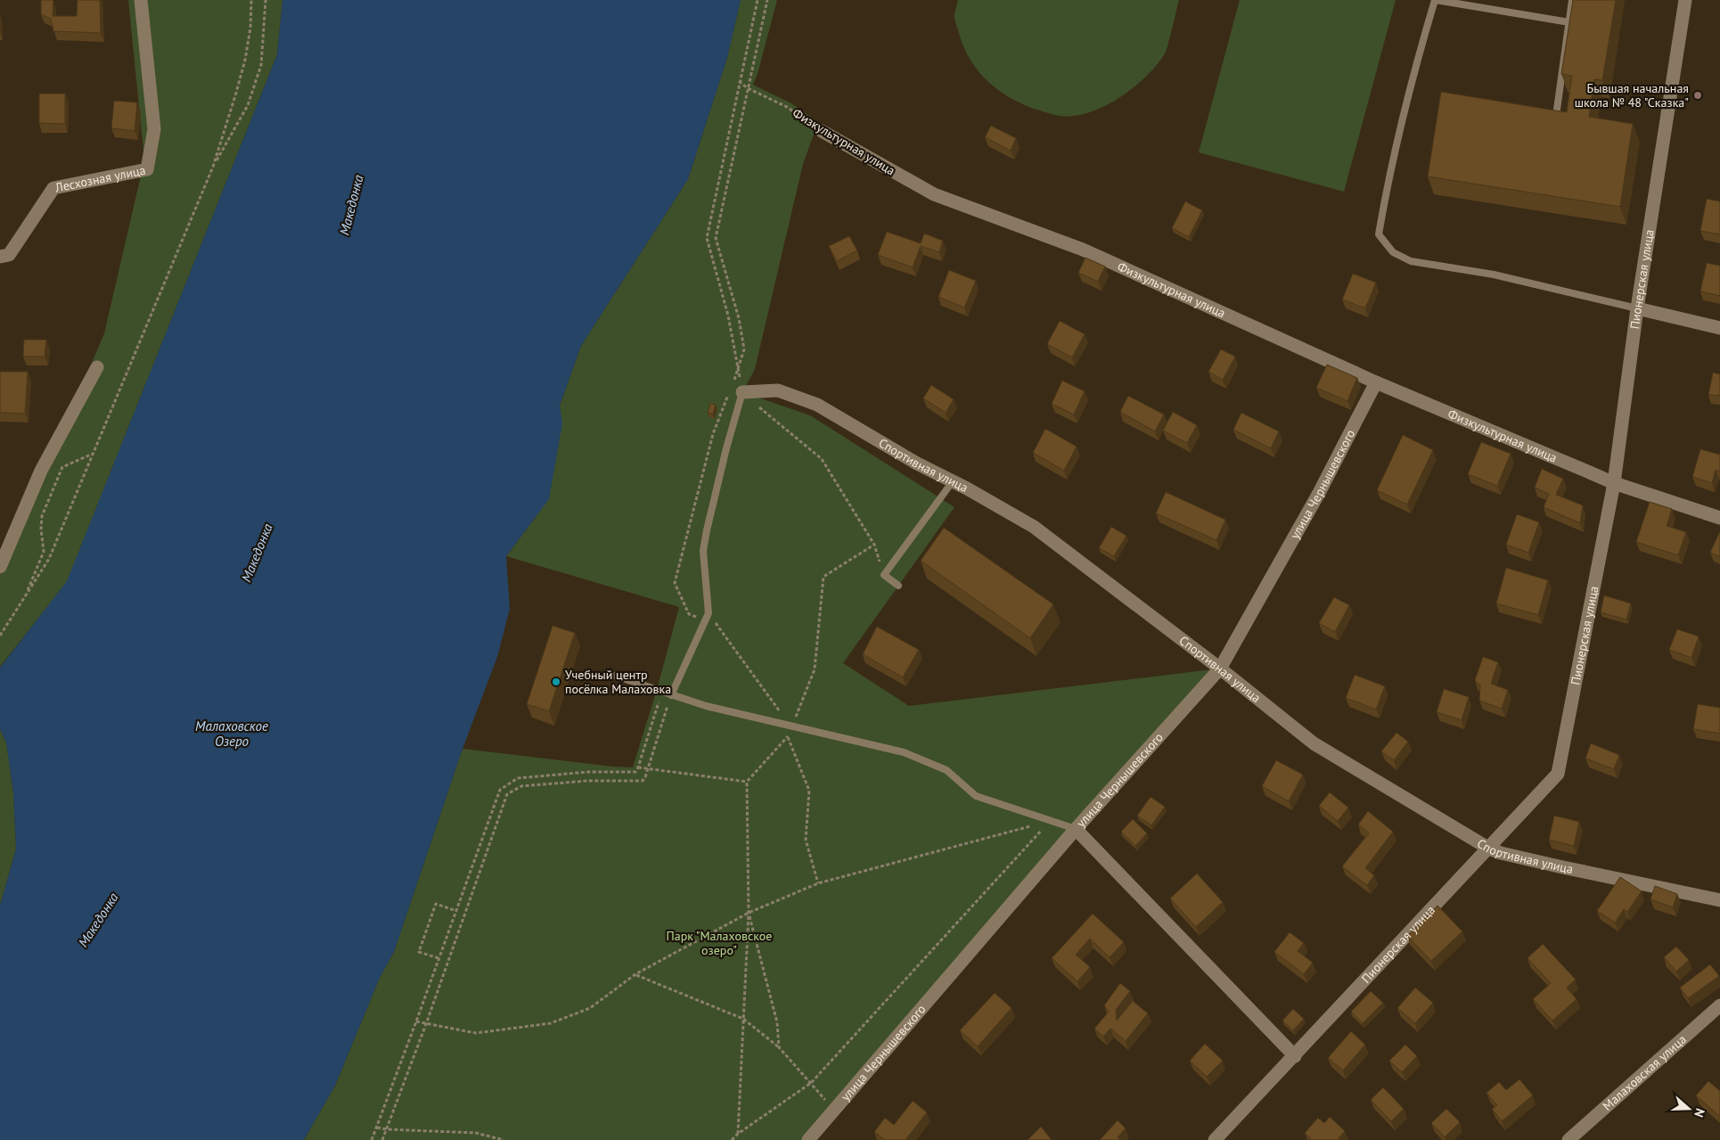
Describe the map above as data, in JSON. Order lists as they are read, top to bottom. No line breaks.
{"streets":{"street":["Физкультурная улица","Лесхозная улица","Пионерская улица","Спортивная улица","улица Чернышевского","Малаховская улица"]},"crossings":[["Физкультурная улица","Пионерская улица"],["Физкультурная улица","улица Чернышевского"],["Пионерская улица","Спортивная улица"],["Спортивная улица","улица Чернышевского"]],"water":["Македонка","Малаховское Озеро"],"parks":["Парк \"Малаховское озеро\""],"places":["Бывшая начальная школа № 48 \"Сказка\"","Учебный центр посёлка Малаховка"],"north":"right"}
